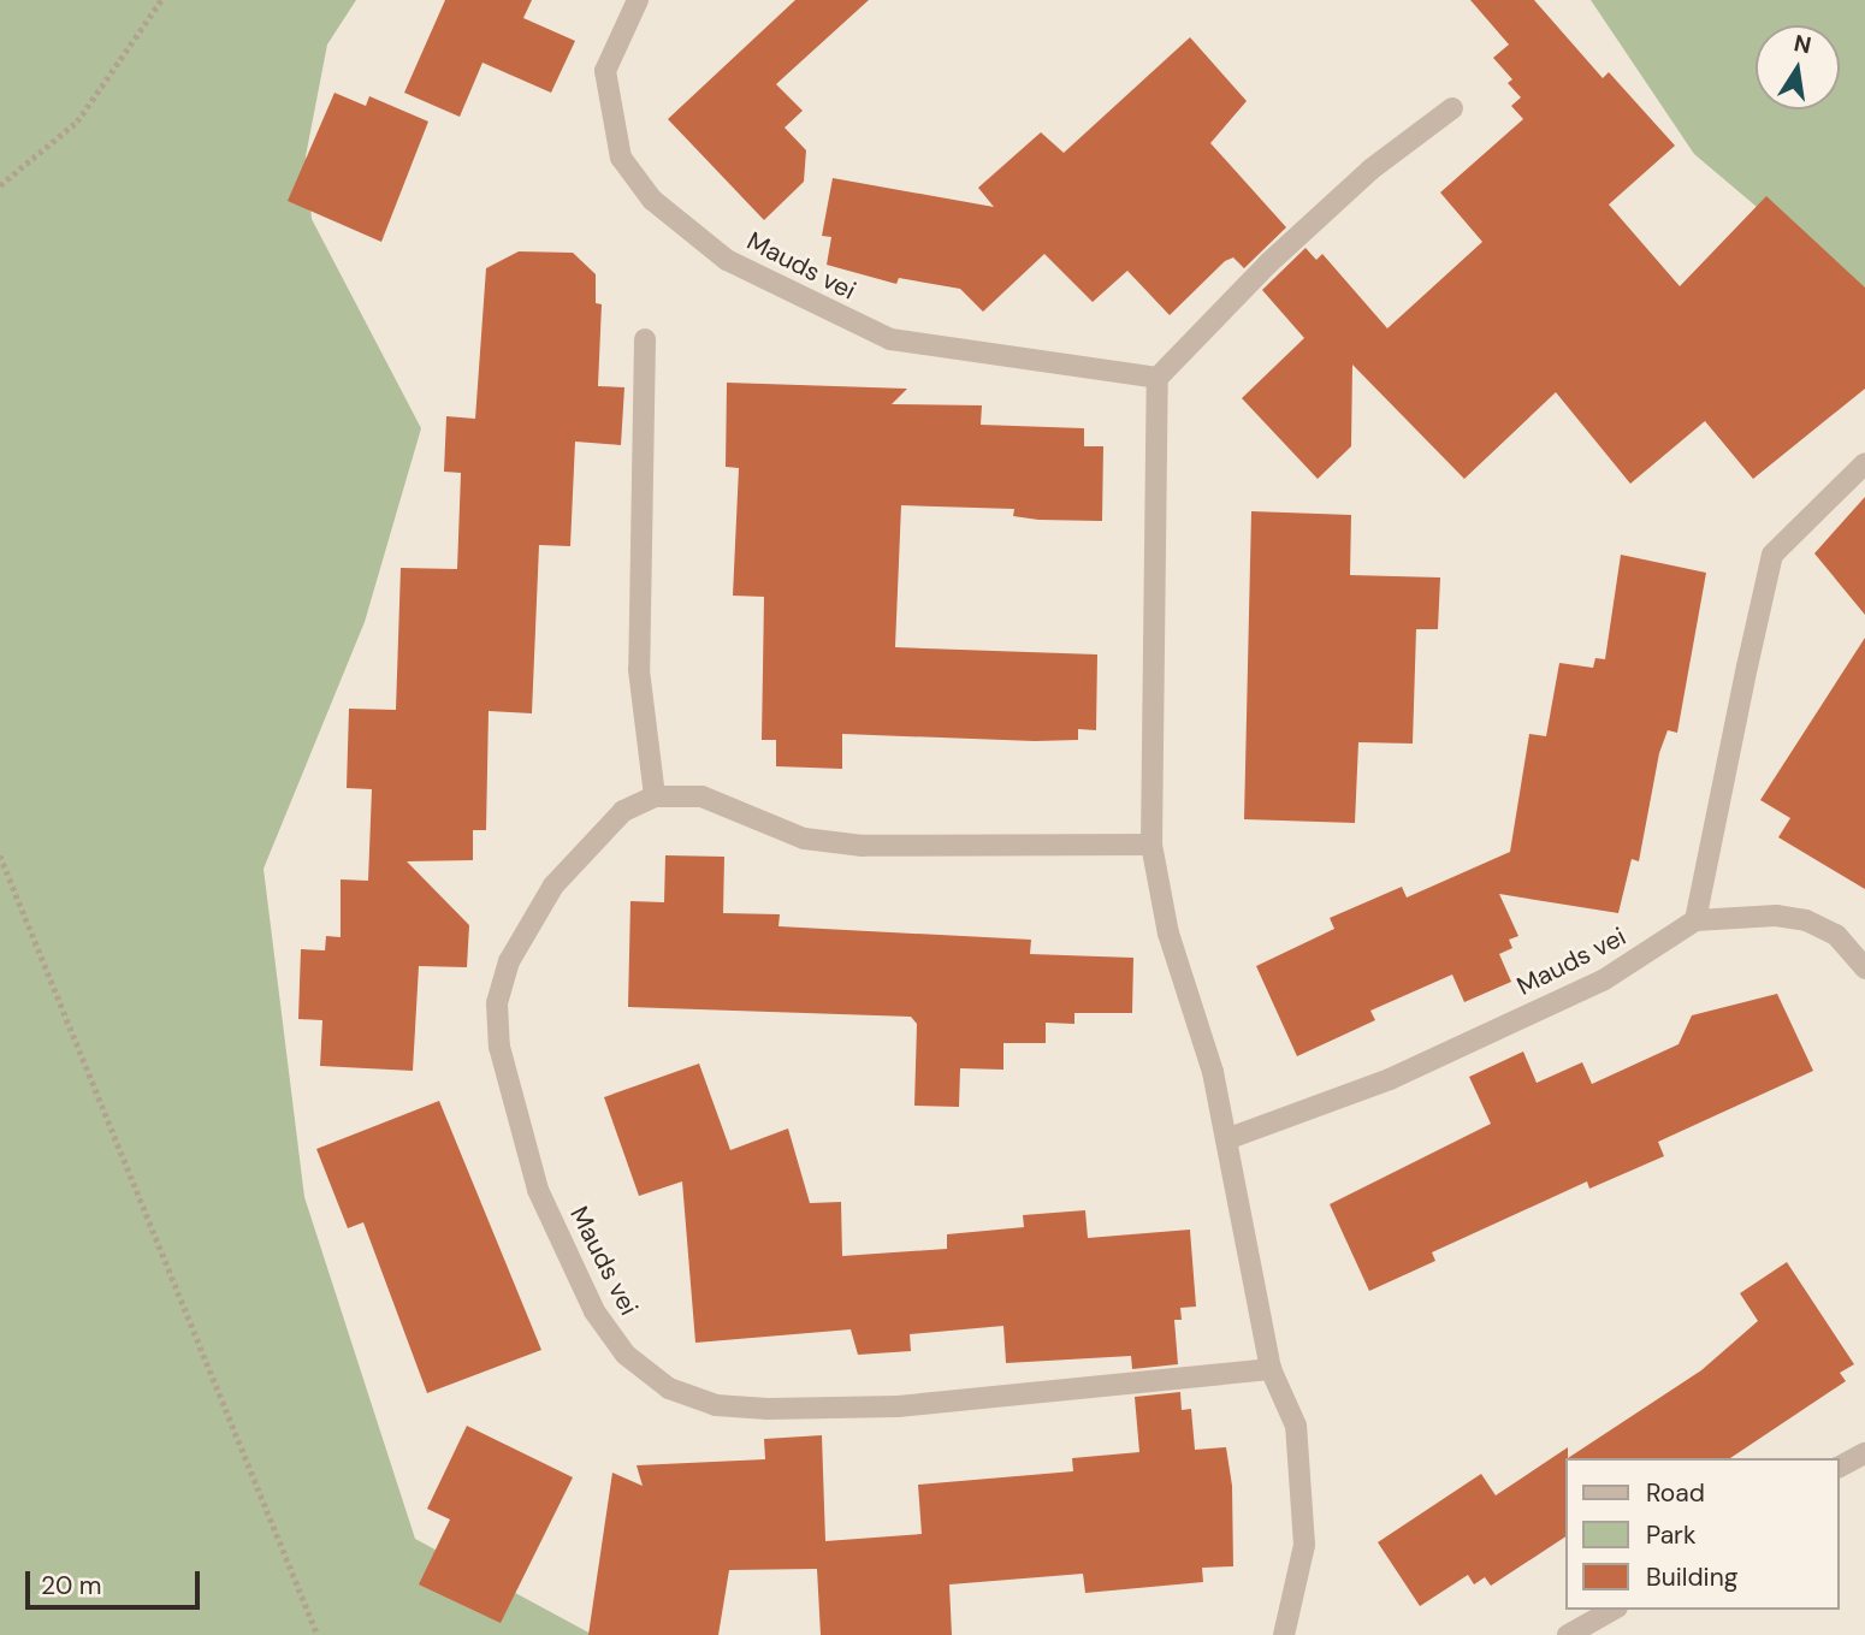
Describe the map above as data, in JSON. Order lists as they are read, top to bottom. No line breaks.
{"streets":{"street":["Mauds vei"]},"legend":["Road","Park","Building"],"scale_bar":"20 m","north":"top"}
